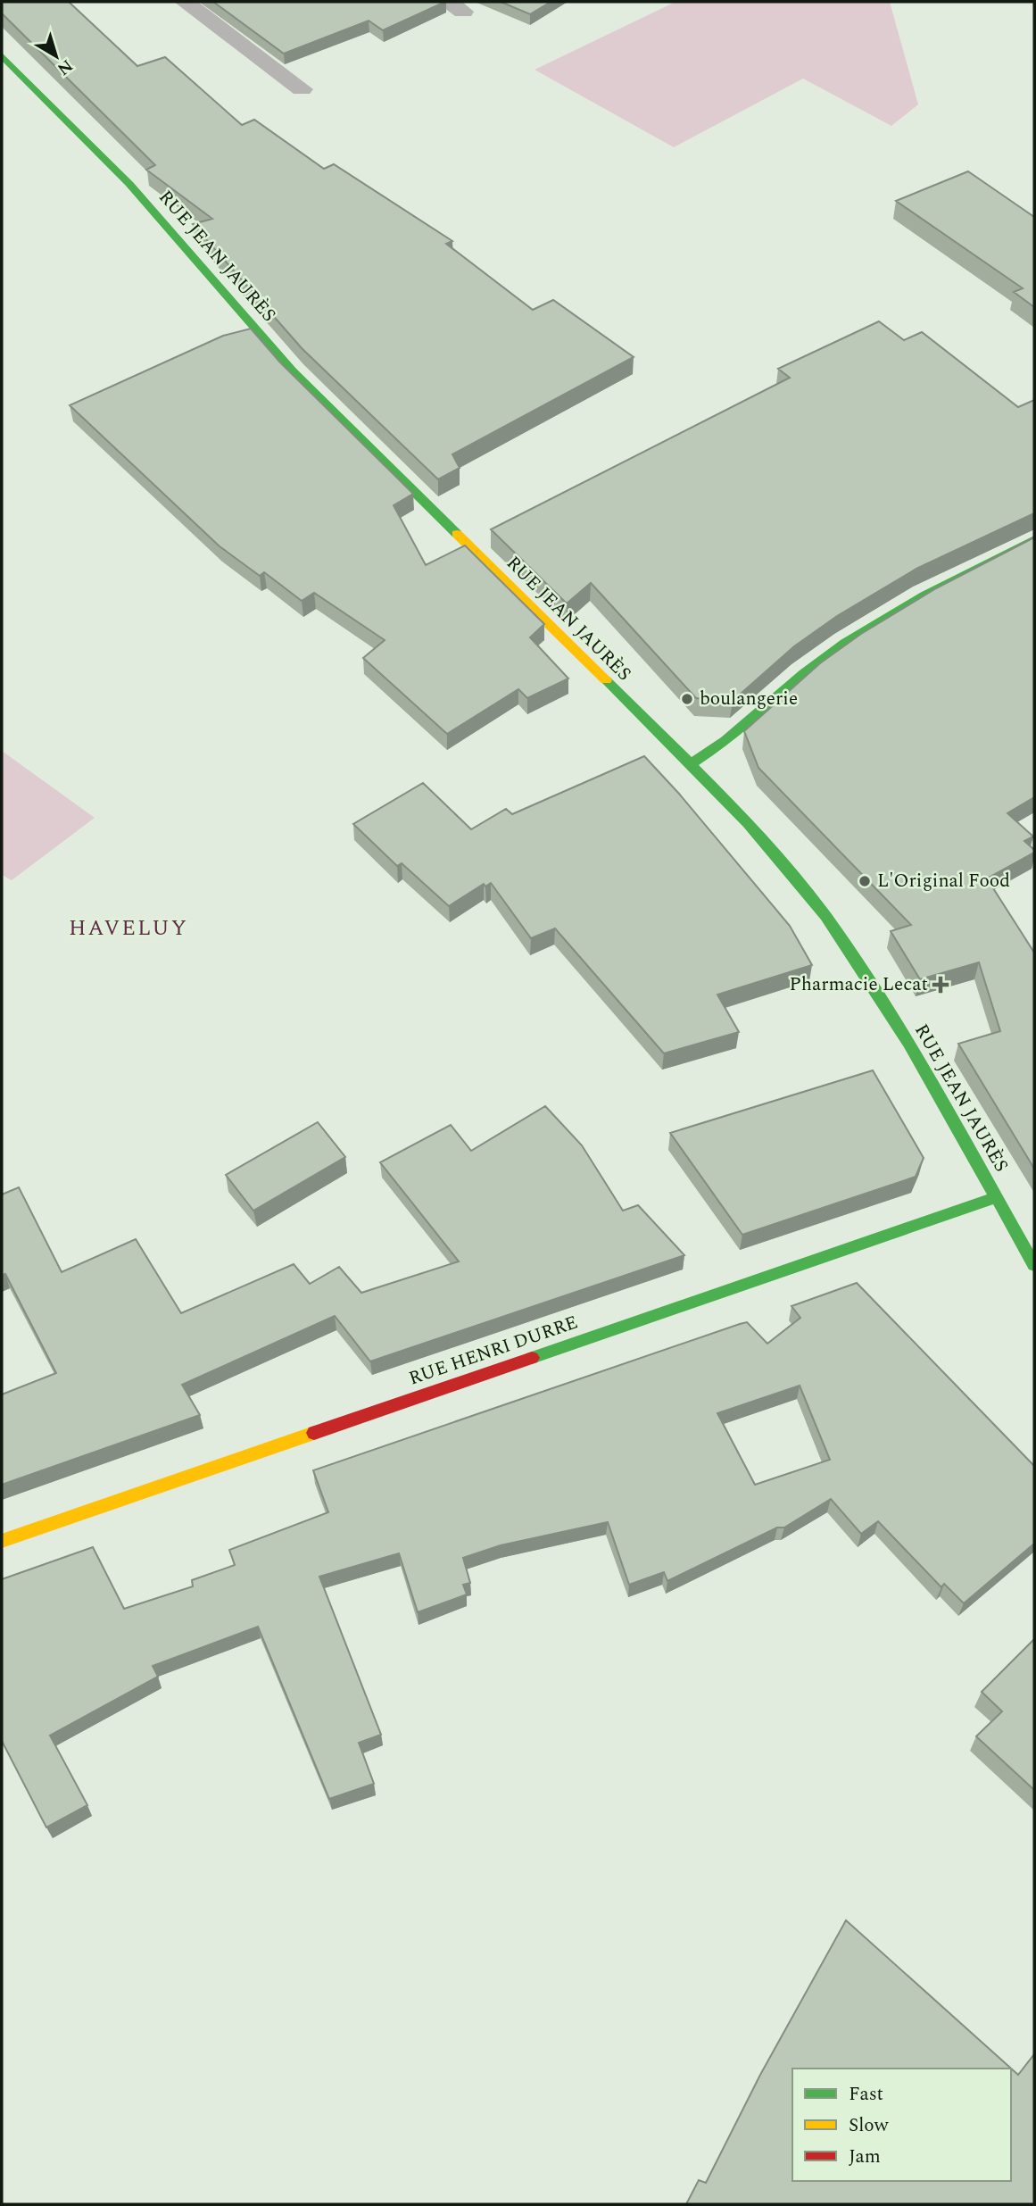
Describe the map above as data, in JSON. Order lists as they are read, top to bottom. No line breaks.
{"streets":{"main road":["RUE JEAN JAURÈS","RUE HENRI DURRE"]},"crossings":[["RUE JEAN JAURÈS","RUE HENRI DURRE"]],"districts":["HAVELUY"],"places":{"other":["boulangerie","L'Original Food"],"health":["Pharmacie Lecat"]},"legend":["Fast","Slow","Jam"],"north":"bottom right"}
